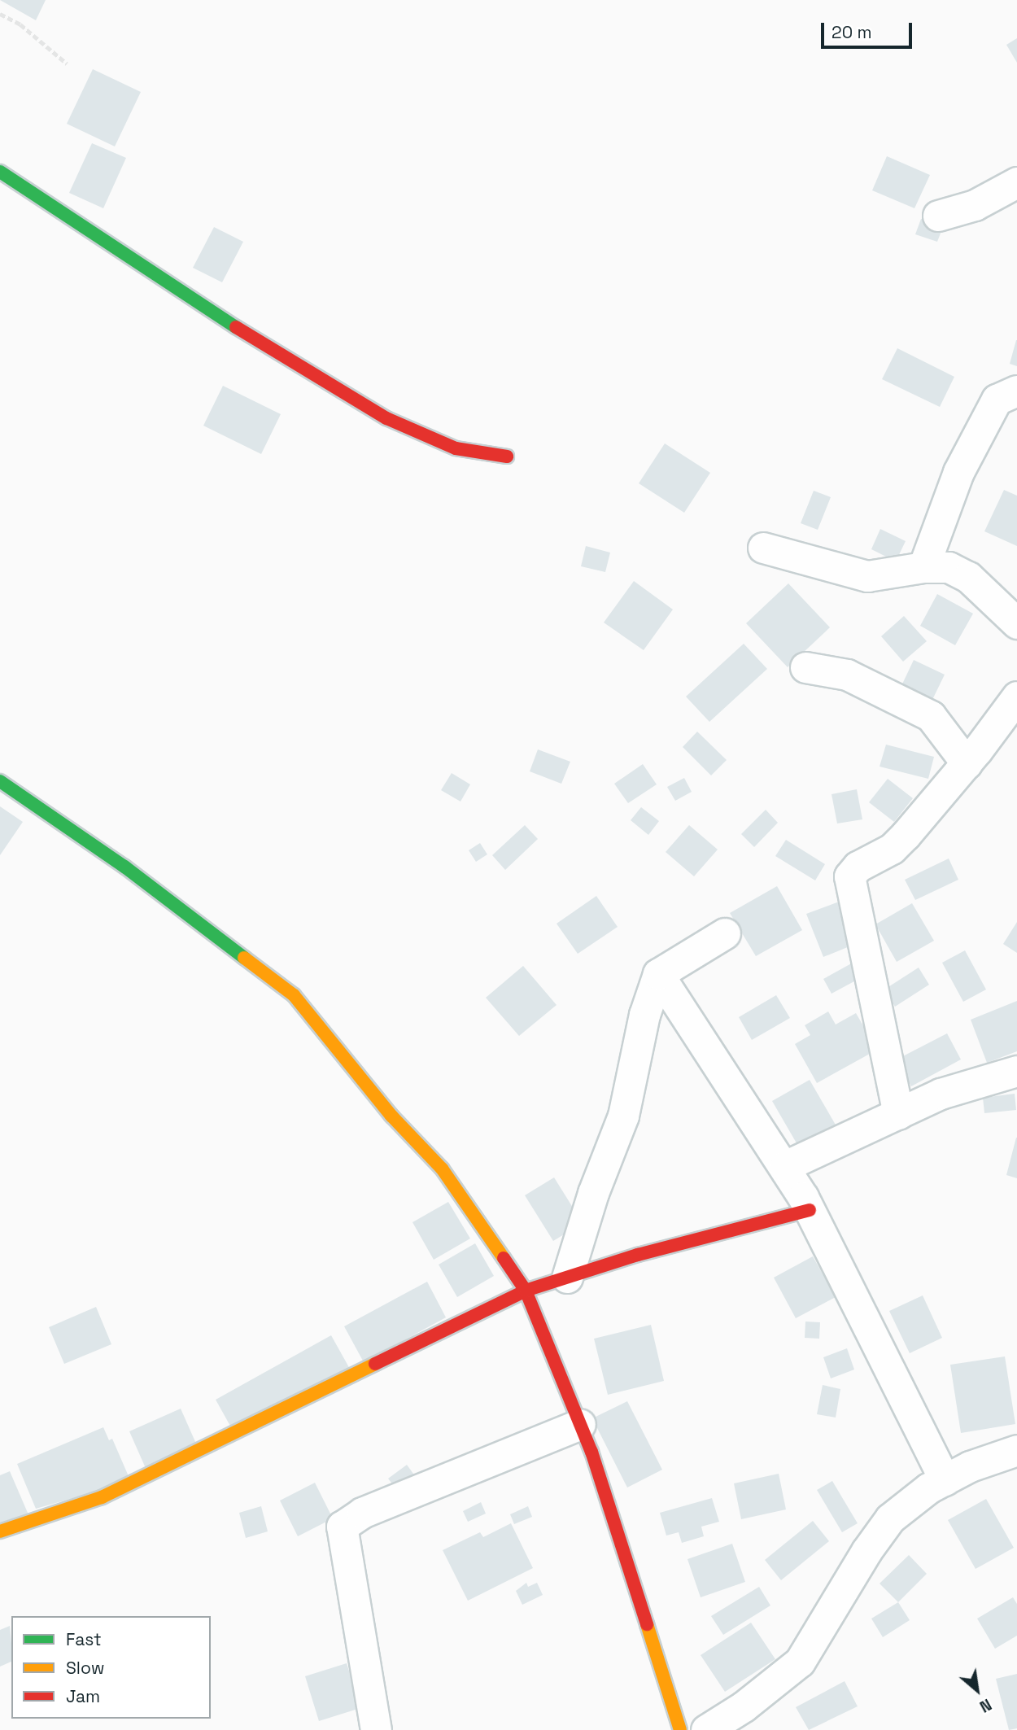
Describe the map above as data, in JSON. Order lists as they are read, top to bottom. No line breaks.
{"legend":["Fast","Slow","Jam"],"scale_bar":"20 m","north":"bottom right"}
